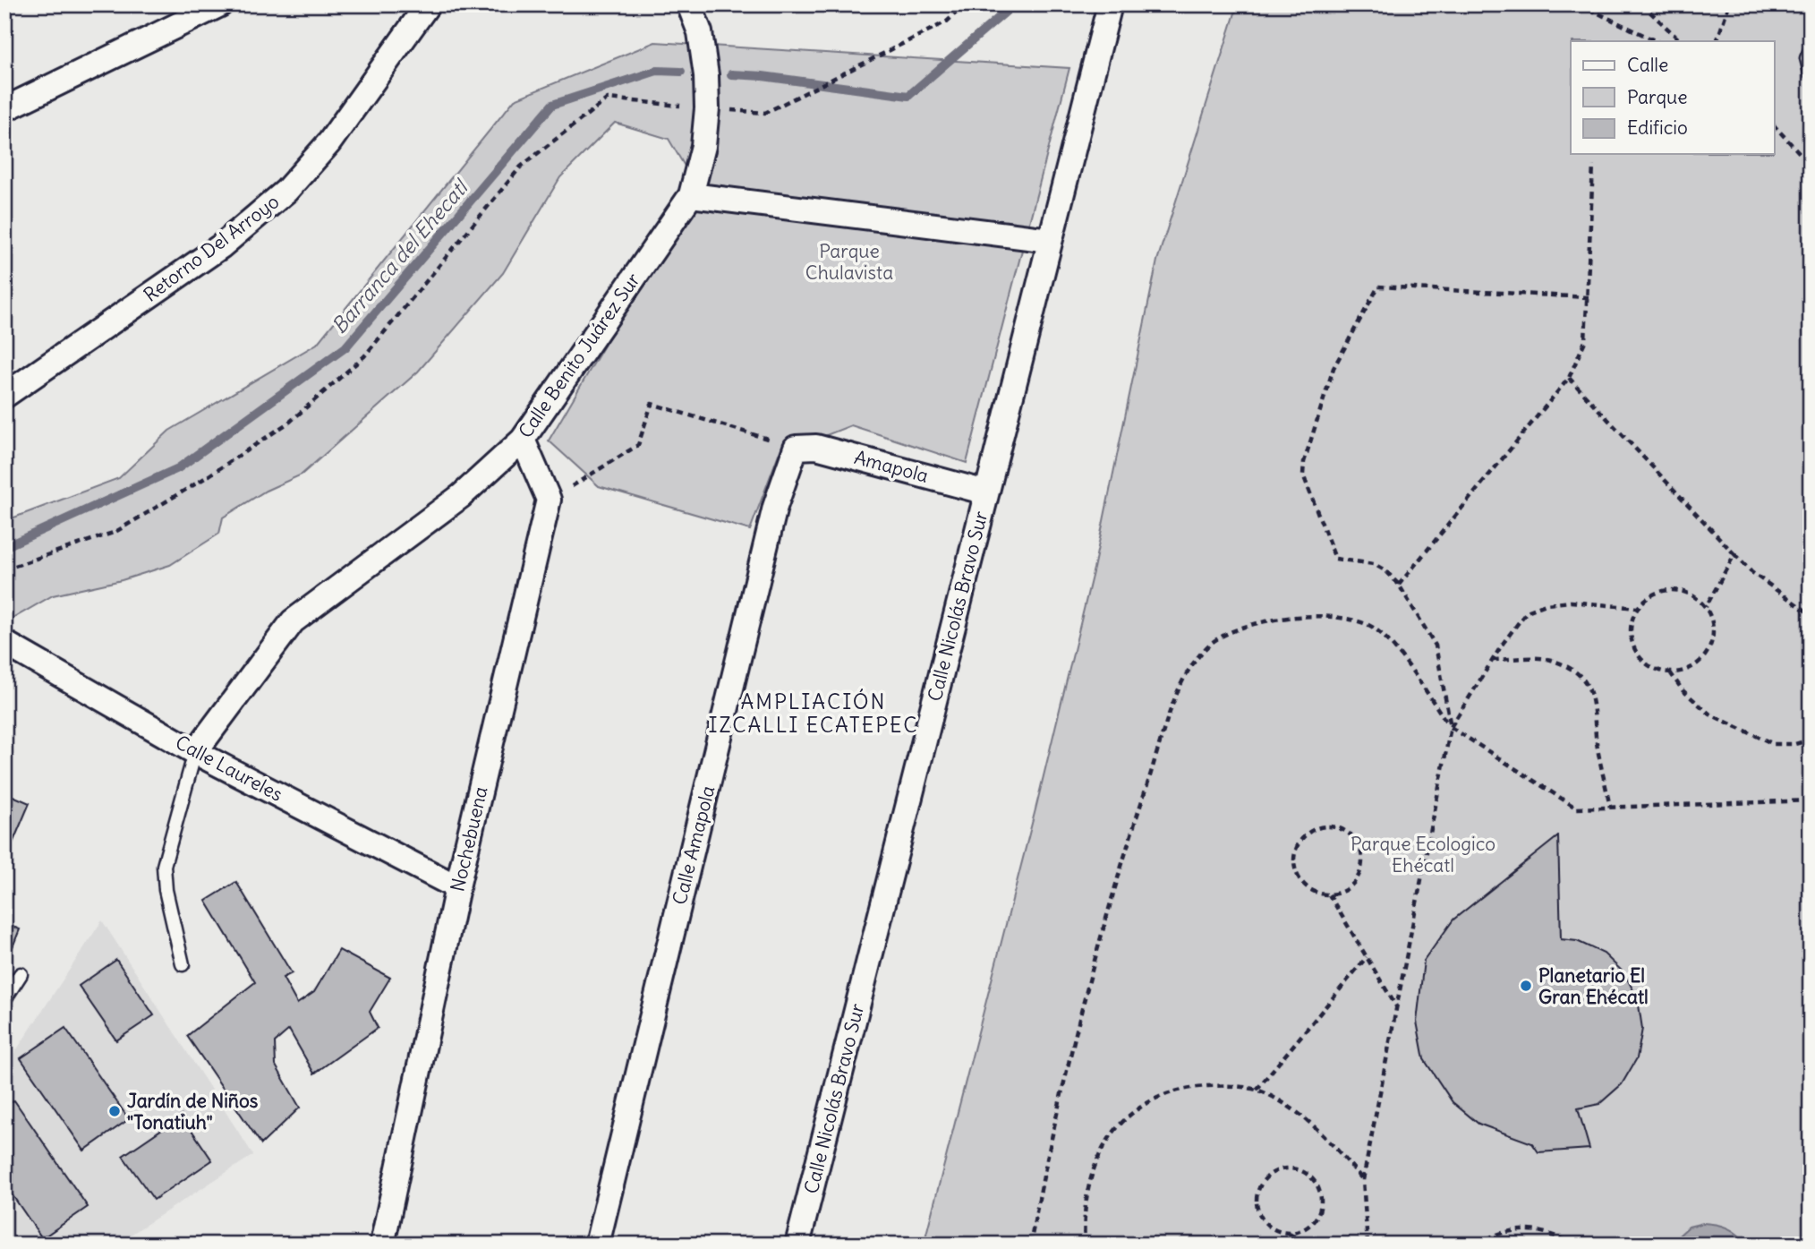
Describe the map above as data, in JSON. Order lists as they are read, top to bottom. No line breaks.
{"streets":{"street":["Retorno Del Arroyo","Calle Benito Juárez Sur","Amapola","Calle Nicolás Bravo Sur","Calle Laureles","Nochebuena","Calle Amapola"]},"crossings":[["Calle Benito Juárez Sur","Calle Laureles"],["Amapola","Calle Nicolás Bravo Sur"],["Amapola","Calle Amapola"],["Calle Laureles","Nochebuena"]],"districts":["AMPLIACIÓN IZCALLI ECATEPEC"],"water":["Barranca del Ehecatl"],"parks":["Parque Chulavista","Parque Ecologico Ehécatl"],"places":["Planetario El Gran Ehécatl","Jardín de Niños \"Tonatiuh\""],"legend":["Calle","Parque","Edificio"]}
